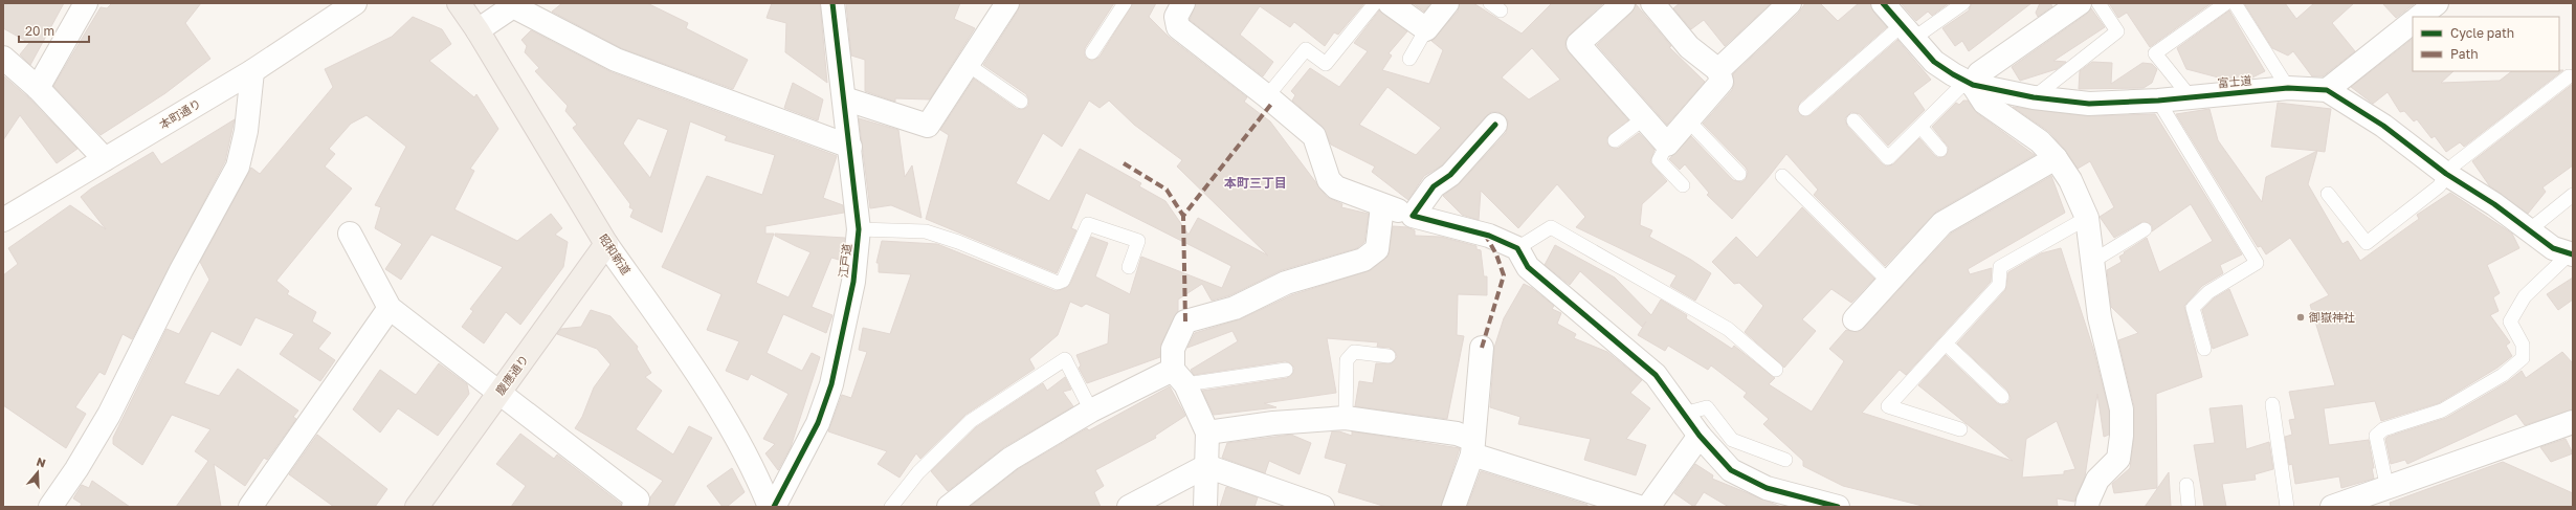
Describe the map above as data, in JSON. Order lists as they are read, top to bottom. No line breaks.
{"streets":{"main road":["昭和新道","慶應通り"],"street":["富士道","本町通り","江戸道"]},"crossings":[["昭和新道","慶應通り"]],"districts":["本町三丁目"],"places":["御嶽神社"],"legend":["Cycle path","Path"],"scale_bar":"20 m","north":"top"}
